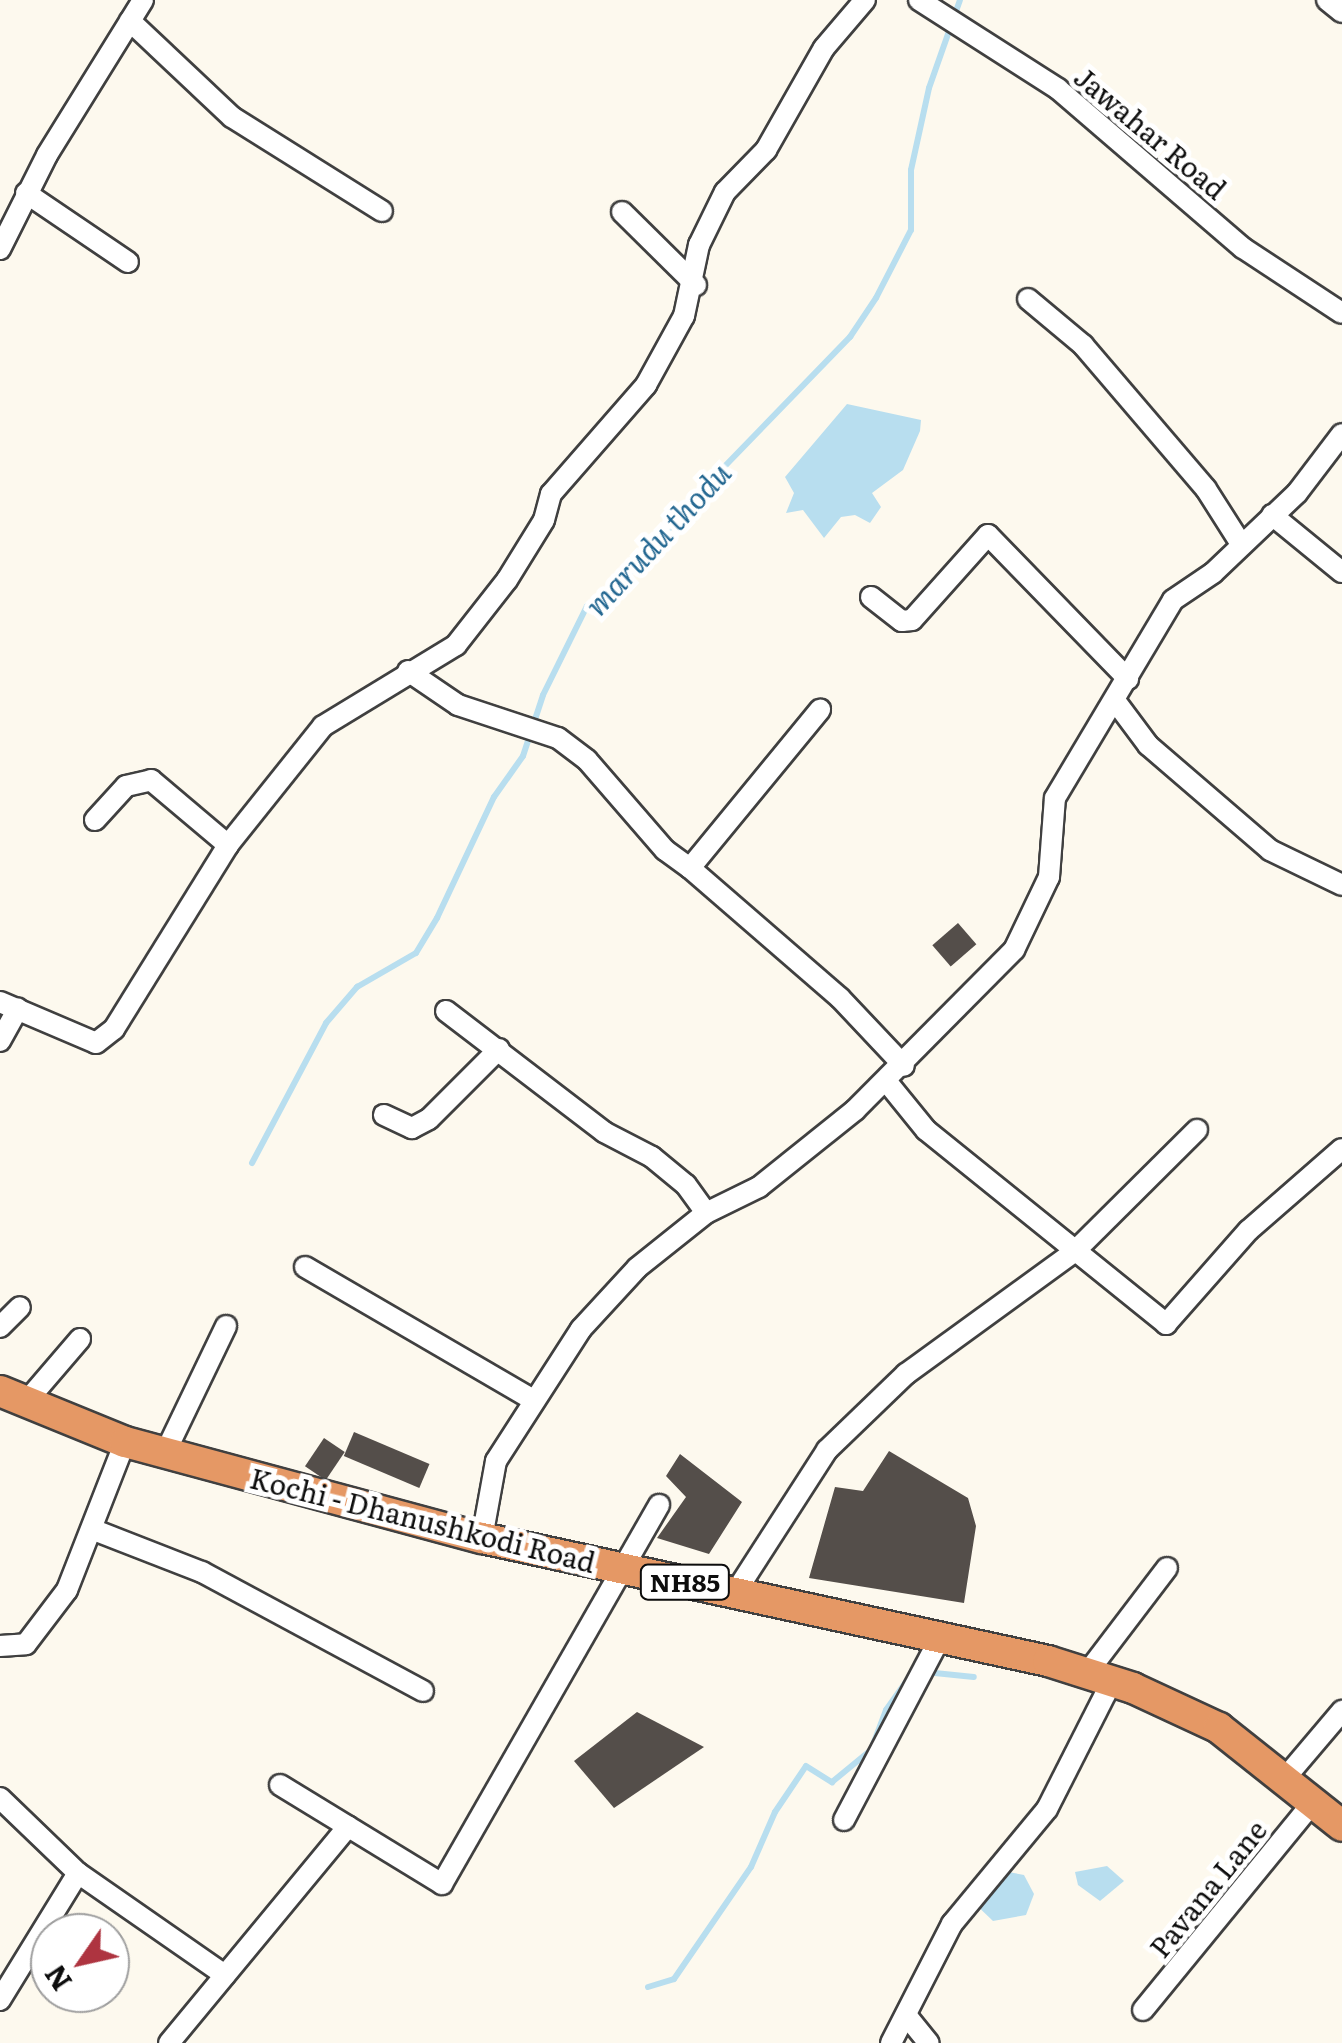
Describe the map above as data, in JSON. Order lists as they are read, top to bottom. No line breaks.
{"streets":{"highway":["Kochi - Dhanushkodi Road","NH85"],"street":["Jawahar Road","Pavana Lane"]},"crossings":[["Kochi - Dhanushkodi Road","Pavana Lane"]],"water":["marudu thodu"],"north":"bottom left"}
